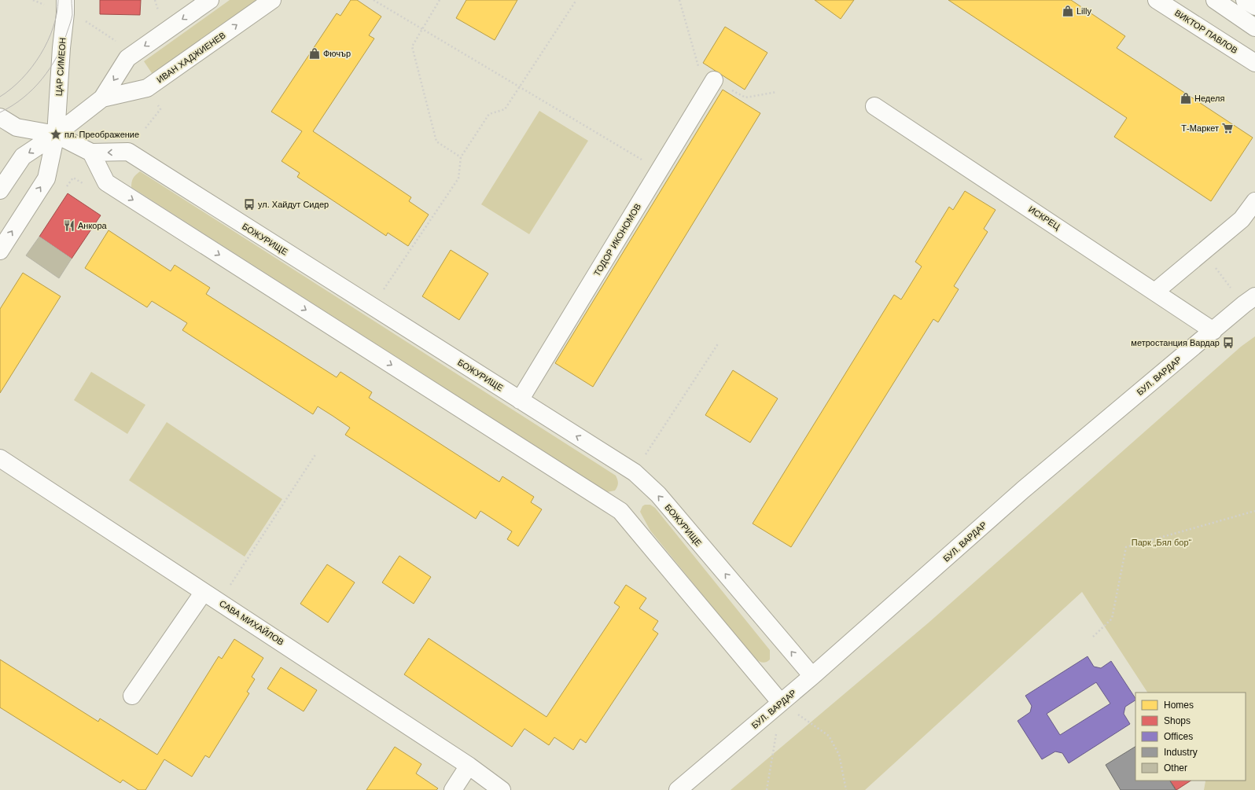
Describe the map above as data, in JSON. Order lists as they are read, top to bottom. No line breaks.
{"streets":{"street":["ВИКТОР ПАВЛОВ","ИВАН ХАДЖИЕНЕВ","ЦАР СИМЕОН","ИСКРЕЦ","БОЖУРИЩЕ","ТОДОР ИКОНОМОВ","БУЛ. ВАРДАР","САВА МИХАЙЛОВ"]},"crossings":[["ИВАН ХАДЖИЕНЕВ","ЦАР СИМЕОН"],["ИВАН ХАДЖИЕНЕВ","БОЖУРИЩЕ"],["ЦАР СИМЕОН","БОЖУРИЩЕ"],["ИСКРЕЦ","БУЛ. ВАРДАР"],["БОЖУРИЩЕ","ТОДОР ИКОНОМОВ"],["БОЖУРИЩЕ","БУЛ. ВАРДАР"]],"parks":["Парк „Бял бор“"],"places":{"shop":["Lilly","Фючър","Неделя"],"supermarket":["Т-Маркет"],"place":["пл. Преображение"],"bus stop":["ул. Хайдут Сидер","метростанция Вардар"],"restaurant":["Анкора"]},"legend":["Homes","Shops","Offices","Industry","Other"]}
